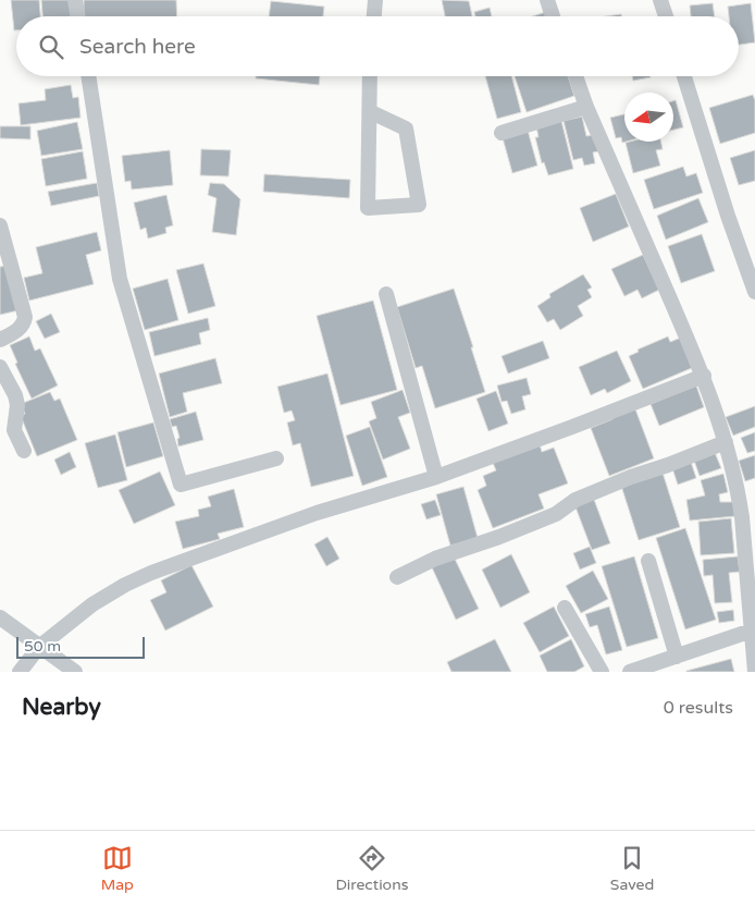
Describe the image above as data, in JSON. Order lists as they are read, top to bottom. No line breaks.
{"scale_bar":"50 m","north":"left","page":{"search":"Search here","scale":"50 m","heading":["Nearby","0 results"],"nav":["Map","Directions","Saved"]}}
